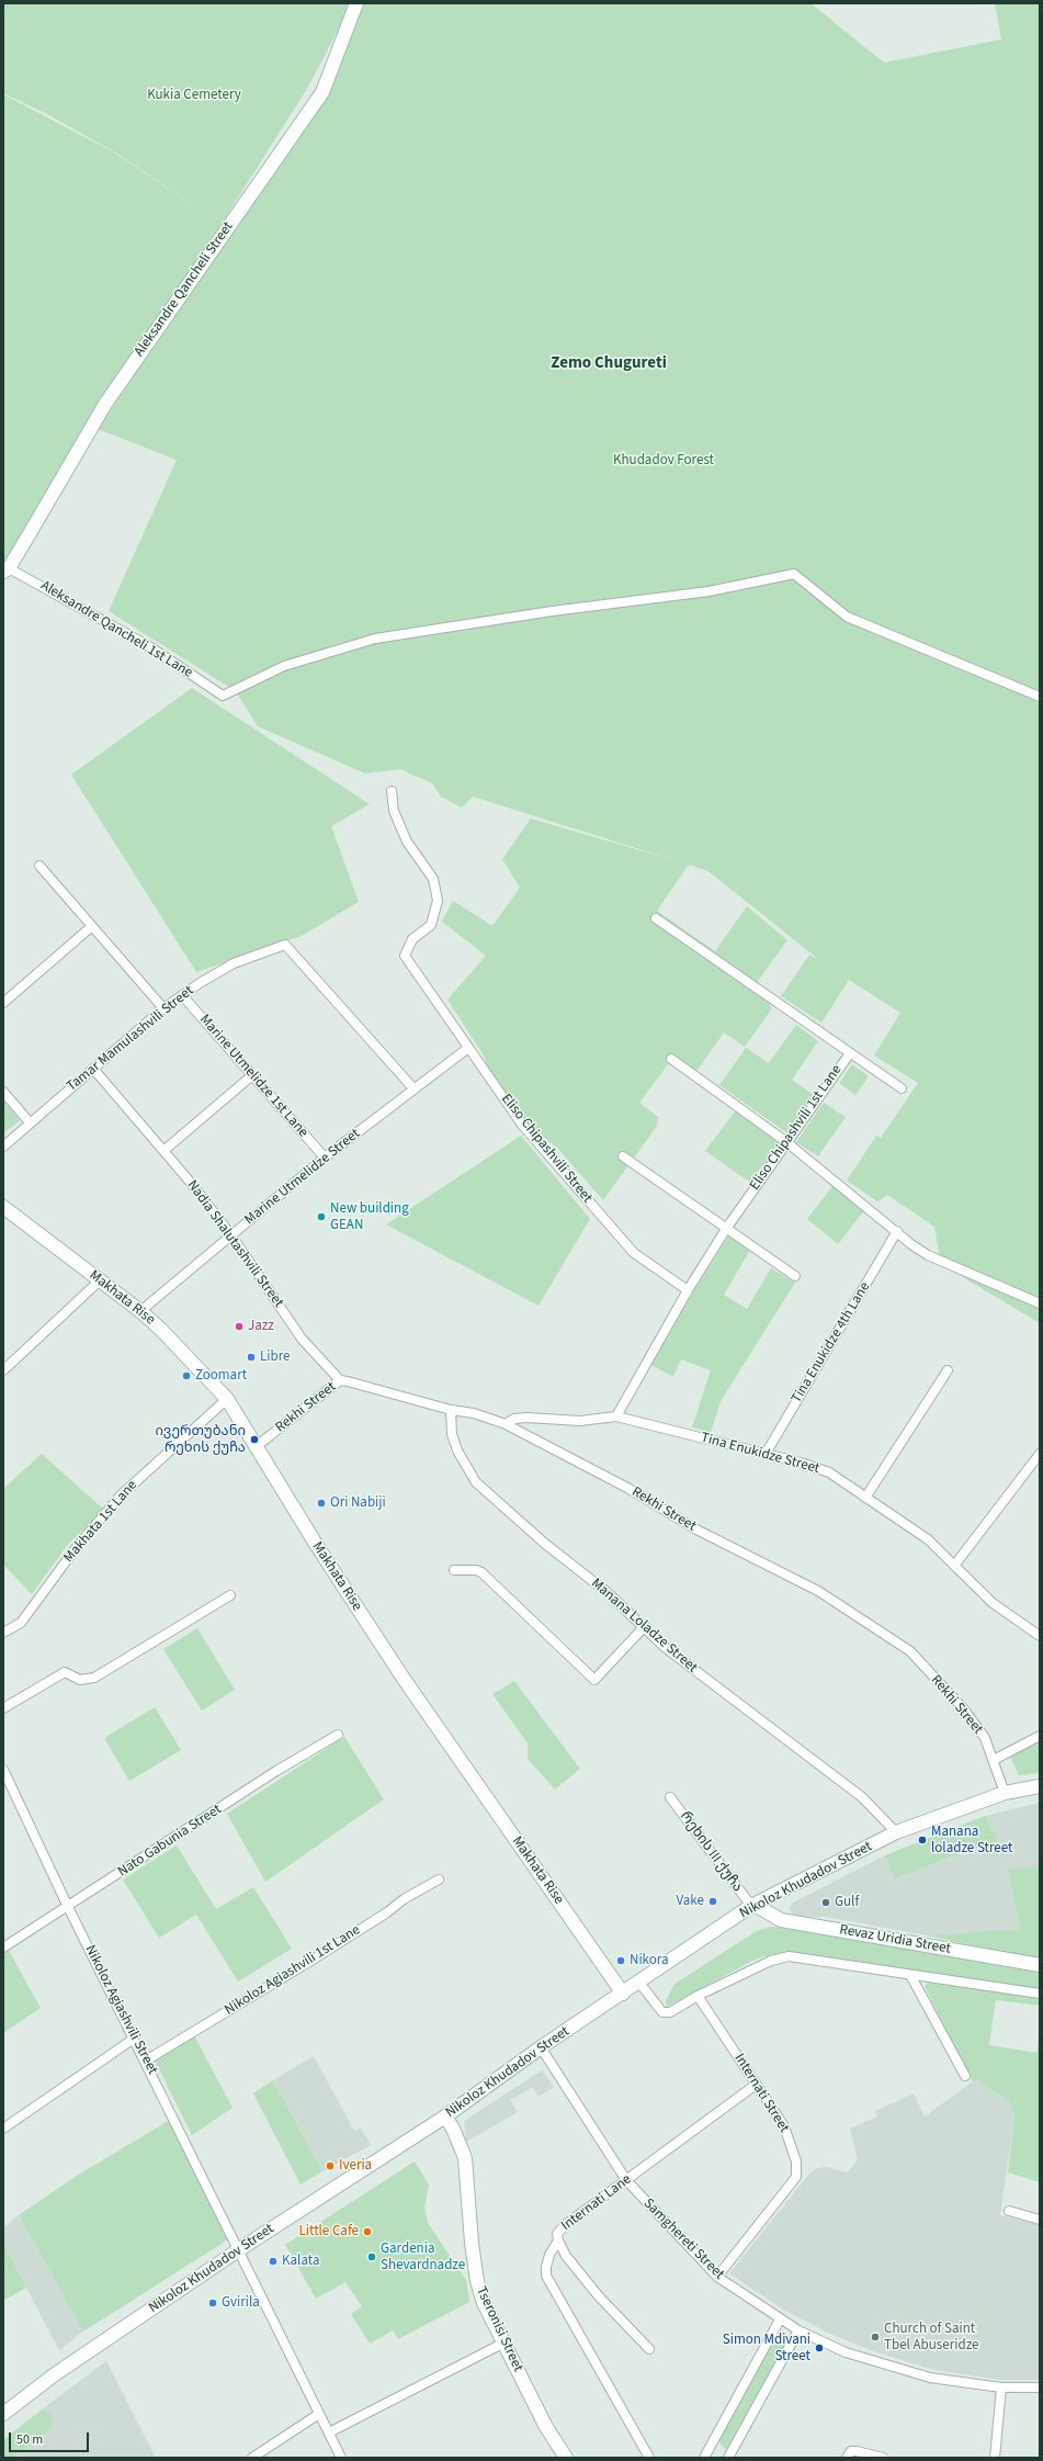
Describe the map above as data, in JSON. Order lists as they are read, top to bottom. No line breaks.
{"streets":{"main road":["Aleksandre Qancheli Street","Makhata Rise","Nikoloz Khudadov Street","Revaz Uridia Street","Tseronisi Street"],"street":["Aleksandre Qancheli 1st Lane","Tamar Mamulashvili Street","Marine Utmelidze 1st Lane","Eliso Chipashvili 1st Lane","Eliso Chipashvili Street","Marine Utmelidze Street","Nadia Shalutashvili Street","Tina Enukidze 4th Lane","Rekhi Street","Tina Enukidze Street","Makhata 1st Lane","Manana Loladze Street","Nato Gabunia Street","რეხის III ქუჩა","Nikoloz Agiashvili 1st Lane","Nikoloz Agiashvili Street","Internati Street","Internati Lane","Samghereti Street"]},"crossings":[["Aleksandre Qancheli Street","Aleksandre Qancheli 1st Lane"],["Tamar Mamulashvili Street","Marine Utmelidze 1st Lane"],["Tamar Mamulashvili Street","Marine Utmelidze Street"],["Tamar Mamulashvili Street","Nadia Shalutashvili Street"],["Marine Utmelidze 1st Lane","Marine Utmelidze Street"],["Eliso Chipashvili 1st Lane","Eliso Chipashvili Street"],["Eliso Chipashvili Street","Marine Utmelidze Street"],["Marine Utmelidze Street","Nadia Shalutashvili Street"],["Marine Utmelidze Street","Makhata Rise"],["Nadia Shalutashvili Street","Rekhi Street"],["Makhata Rise","Rekhi Street"],["Makhata Rise","Makhata 1st Lane"],["Makhata Rise","Nikoloz Khudadov Street"],["Tina Enukidze 4th Lane","Tina Enukidze Street"],["Rekhi Street","Tina Enukidze Street"],["Rekhi Street","Manana Loladze Street"],["Rekhi Street","Nikoloz Khudadov Street"],["Manana Loladze Street","Nikoloz Khudadov Street"],["Nato Gabunia Street","Nikoloz Agiashvili Street"],["რეხის III ქუჩა","Nikoloz Khudadov Street"],["რეხის III ქუჩა","Revaz Uridia Street"],["Nikoloz Khudadov Street","Revaz Uridia Street"],["Nikoloz Khudadov Street","Nikoloz Agiashvili Street"],["Nikoloz Khudadov Street","Samghereti Street"],["Nikoloz Khudadov Street","Tseronisi Street"],["Nikoloz Agiashvili 1st Lane","Nikoloz Agiashvili Street"],["Internati Street","Internati Lane"],["Internati Street","Samghereti Street"],["Internati Lane","Samghereti Street"]],"districts":["Zemo Chugureti"],"parks":["Kukia Cemetery","Khudadov Forest"],"places":["New building GEAN","Jazz","Libre","Zoomart","ივერთუბანი რეხის ქუჩა","Ori Nabiji","Manana loladze Street","Vake","Gulf","Nikora","Iveria","Little Cafe","Gardenia Shevardnadze","Kalata","Gvirila","Church of Saint Tbel Abuseridze","Simon Mdivani Street"],"scale_bar":"50 m"}
